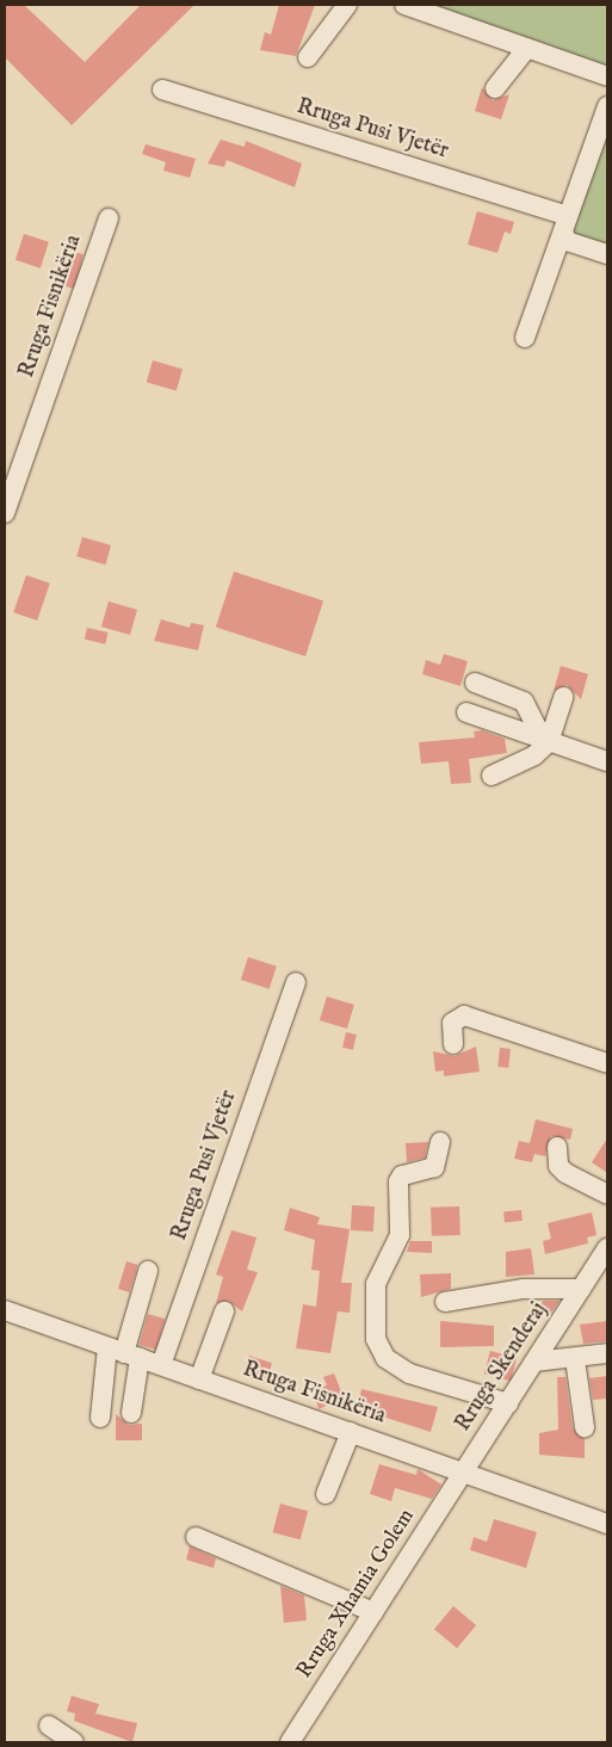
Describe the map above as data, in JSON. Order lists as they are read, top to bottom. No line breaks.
{"streets":{"street":["Rruga Pusi Vjetër","Rruga Fisnikëria","Rruga Skenderaj","Rruga Xhamia Golem"]},"crossings":[["Rruga Pusi Vjetër","Rruga Fisnikëria"],["Rruga Fisnikëria","Rruga Skenderaj"],["Rruga Fisnikëria","Rruga Xhamia Golem"],["Rruga Skenderaj","Rruga Xhamia Golem"]]}
